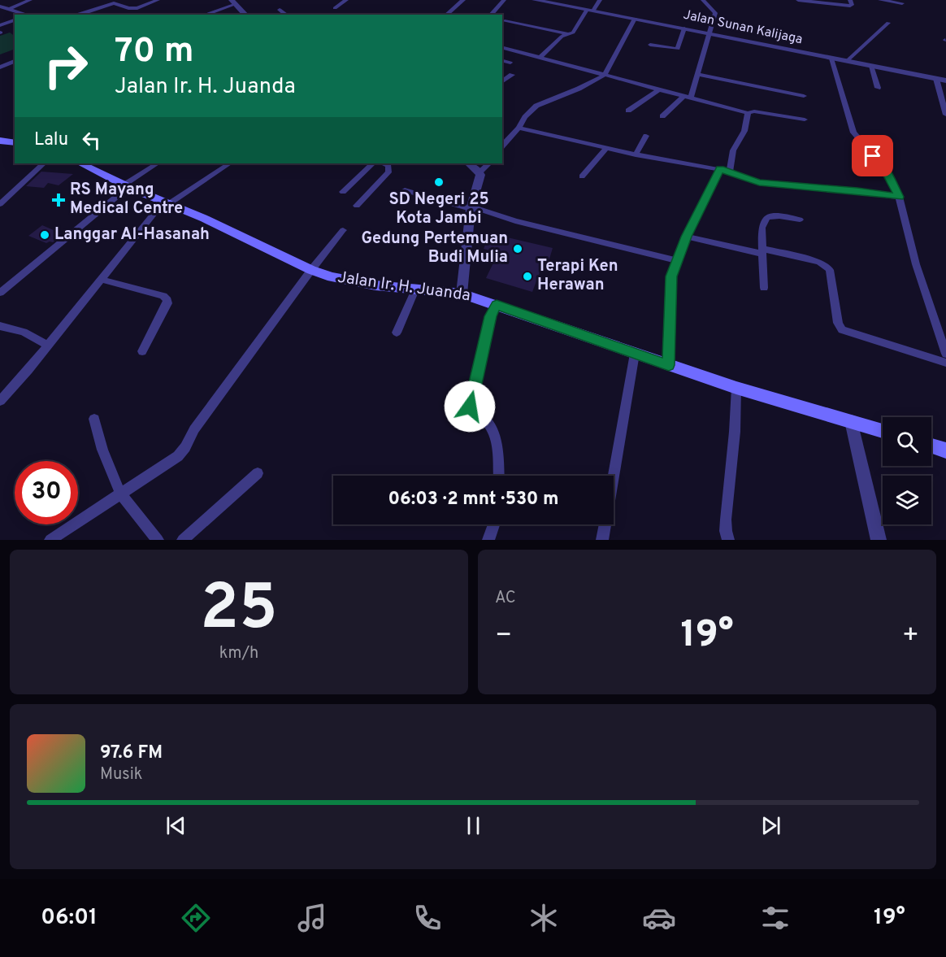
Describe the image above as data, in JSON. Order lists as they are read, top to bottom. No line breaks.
{"streets":{"main road":["Jalan Ir. H. Juanda"],"street":["Jalan Sunan Kalijaga"]},"places":{"other":["SD Negeri 25 Kota Jambi","Langgar Al-Hasanah","Gedung Pertemuan Budi Mulia","Terapi Ken Herawan"],"health":["RS Mayang Medical Centre"]},"page":{"turn":["70 m","Jalan Ir. H. Juanda"],"then":"Lalu","limit":"30","trip":"06:03 · 2 mnt · 530 m","tile":[["25","km/h"],"AC"],"heat":["−","19°","+"],"song":["97.6 FM","Musik"],"tabs":["06:01","19°"]}}
